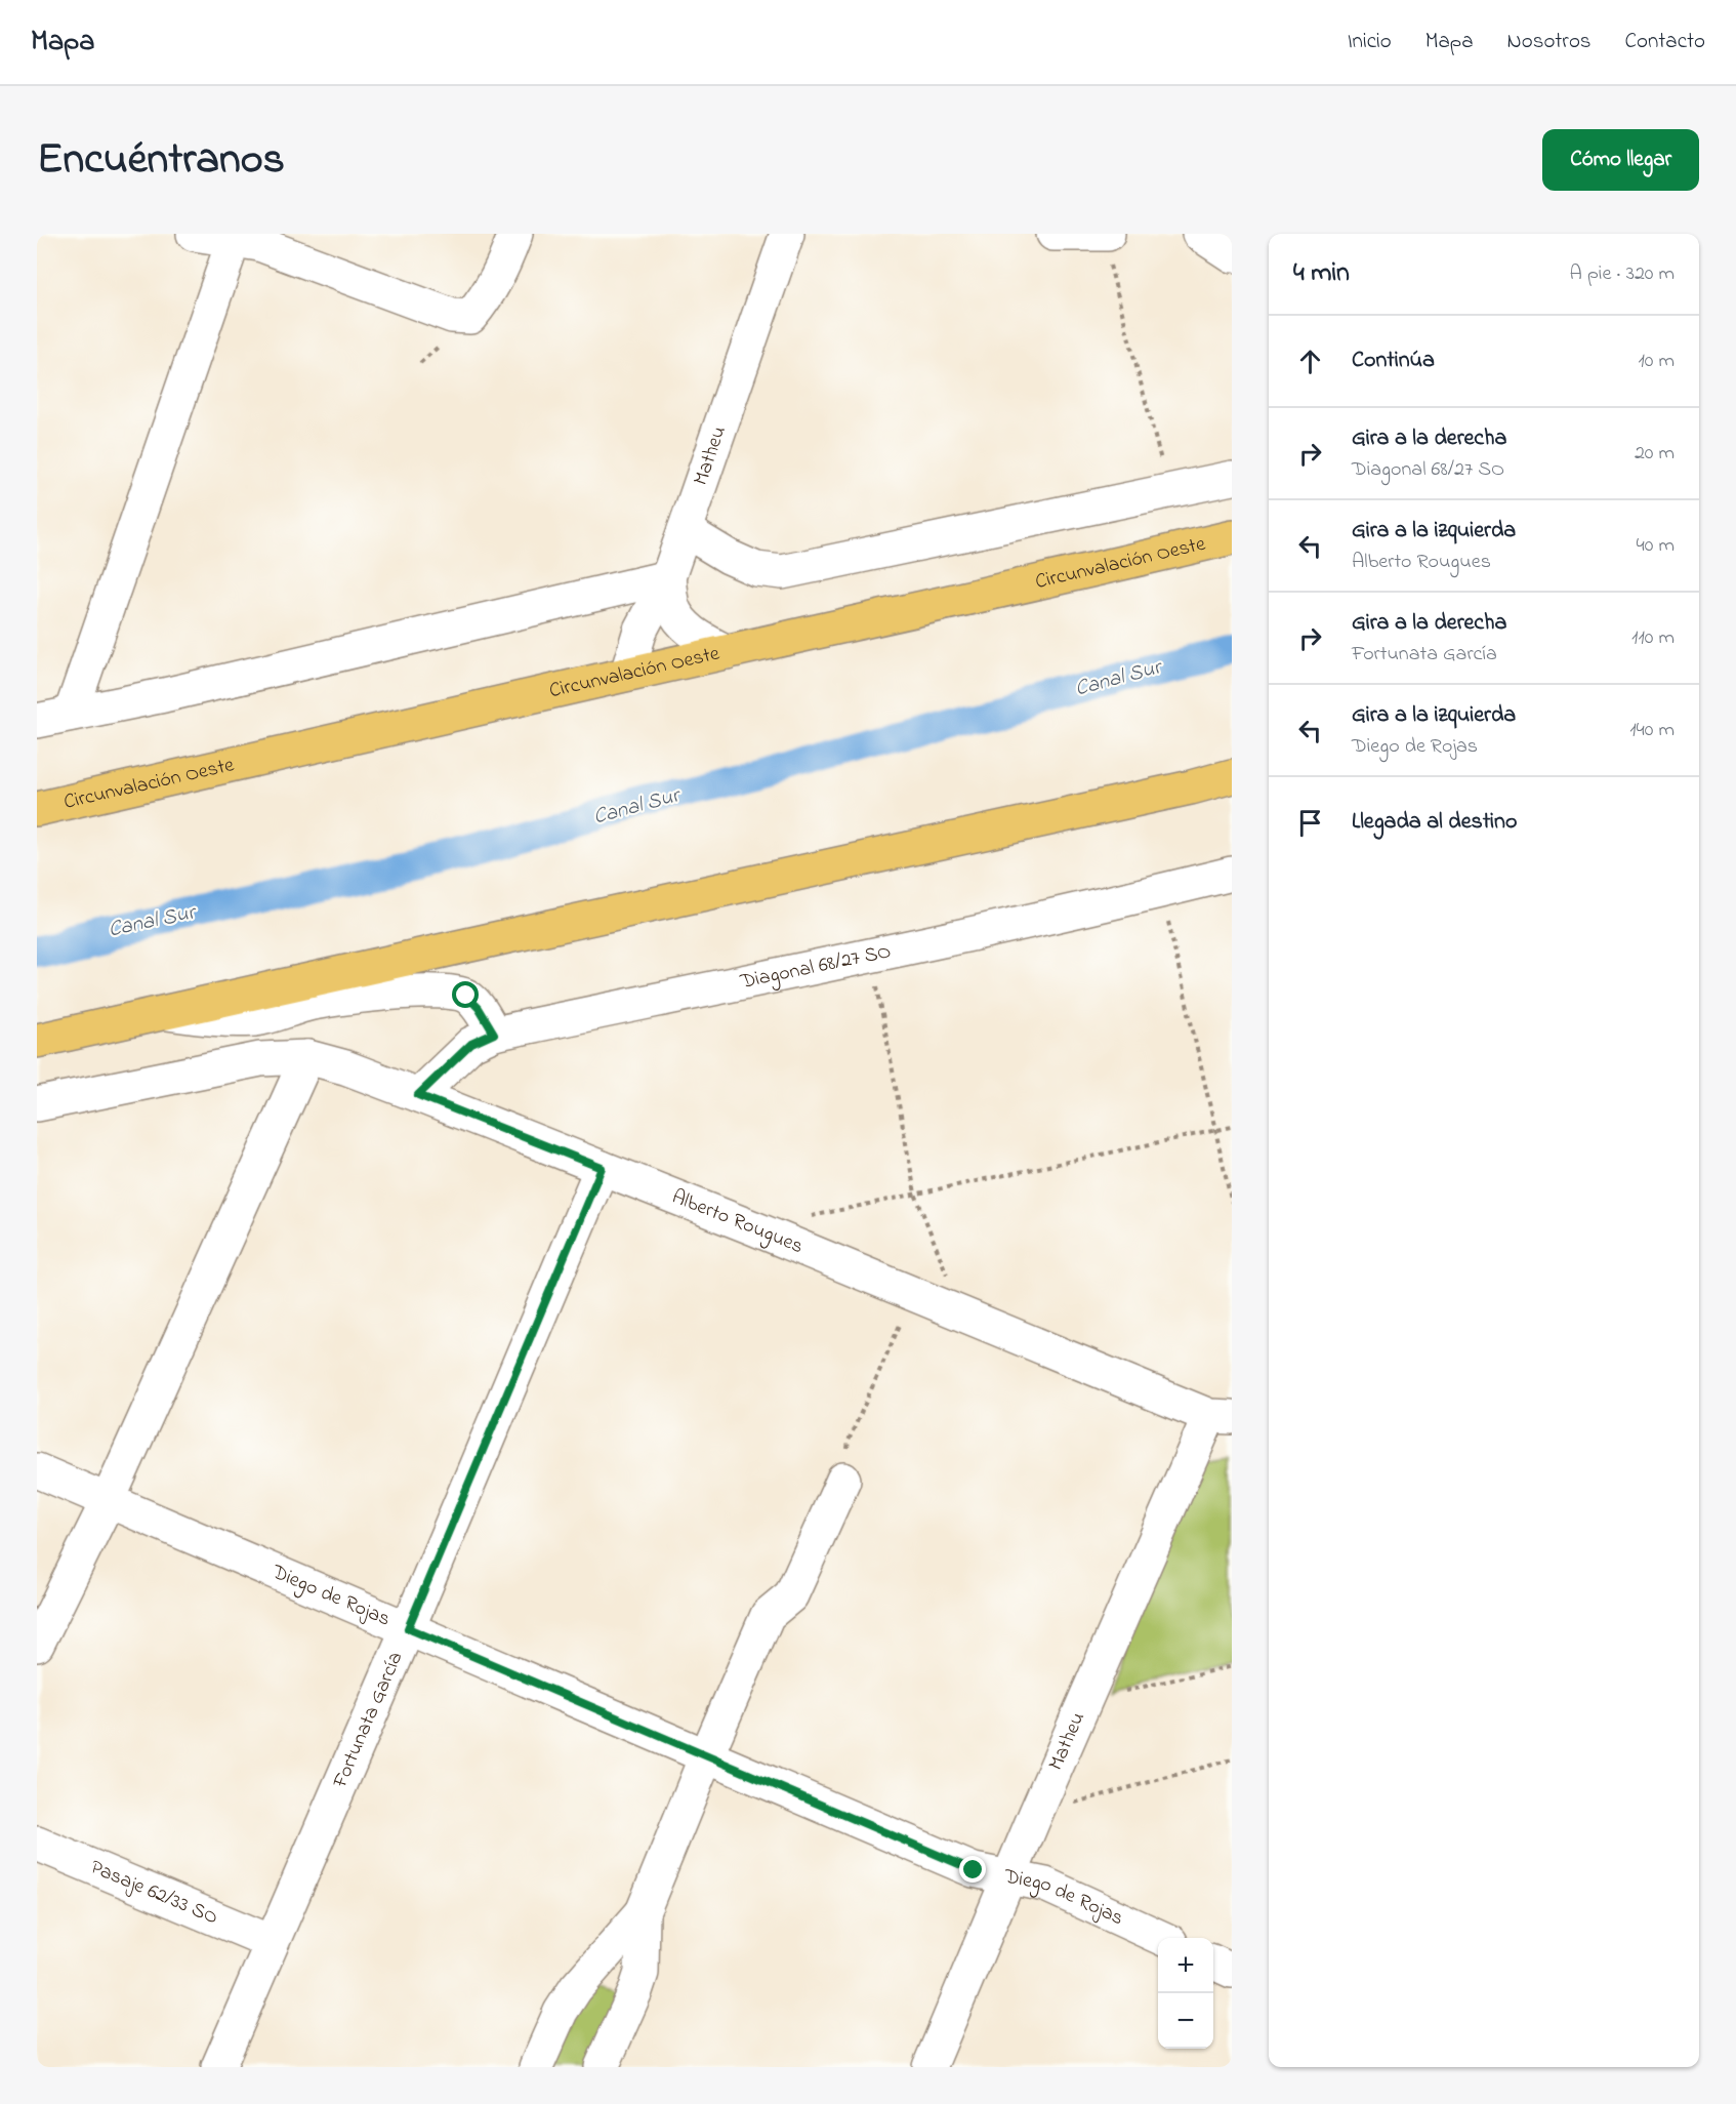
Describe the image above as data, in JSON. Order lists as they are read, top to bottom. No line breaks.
{"streets":{"main road":["Circunvalación Oeste"],"street":["Matheu","Diagonal 68/27 SO","Alberto Rougues","Diego de Rojas","Fortunata García","Pasaje 62/33 SO"]},"crossings":[["Matheu","Circunvalación Oeste"],["Matheu","Alberto Rougues"],["Matheu","Diego de Rojas"],["Diagonal 68/27 SO","Alberto Rougues"],["Alberto Rougues","Fortunata García"],["Diego de Rojas","Fortunata García"],["Fortunata García","Pasaje 62/33 SO"]],"water":["Canal Sur"],"page":{"header":"Mapa","nav":["Inicio","Mapa","Nosotros","Contacto"],"title":"Encuéntranos","buttons":"Cómo llegar","heading":["4 min","A pie · 320 m"],"list":[["Continúa","10 m"],["Gira a la derecha","Diagonal 68/27 SO","20 m"],["Gira a la izquierda","Alberto Rougues","40 m"],["Gira a la derecha","Fortunata García","110 m"],["Gira a la izquierda","Diego de Rojas","140 m"],"Llegada al destino"],"map_buttons":["+","−"]}}
